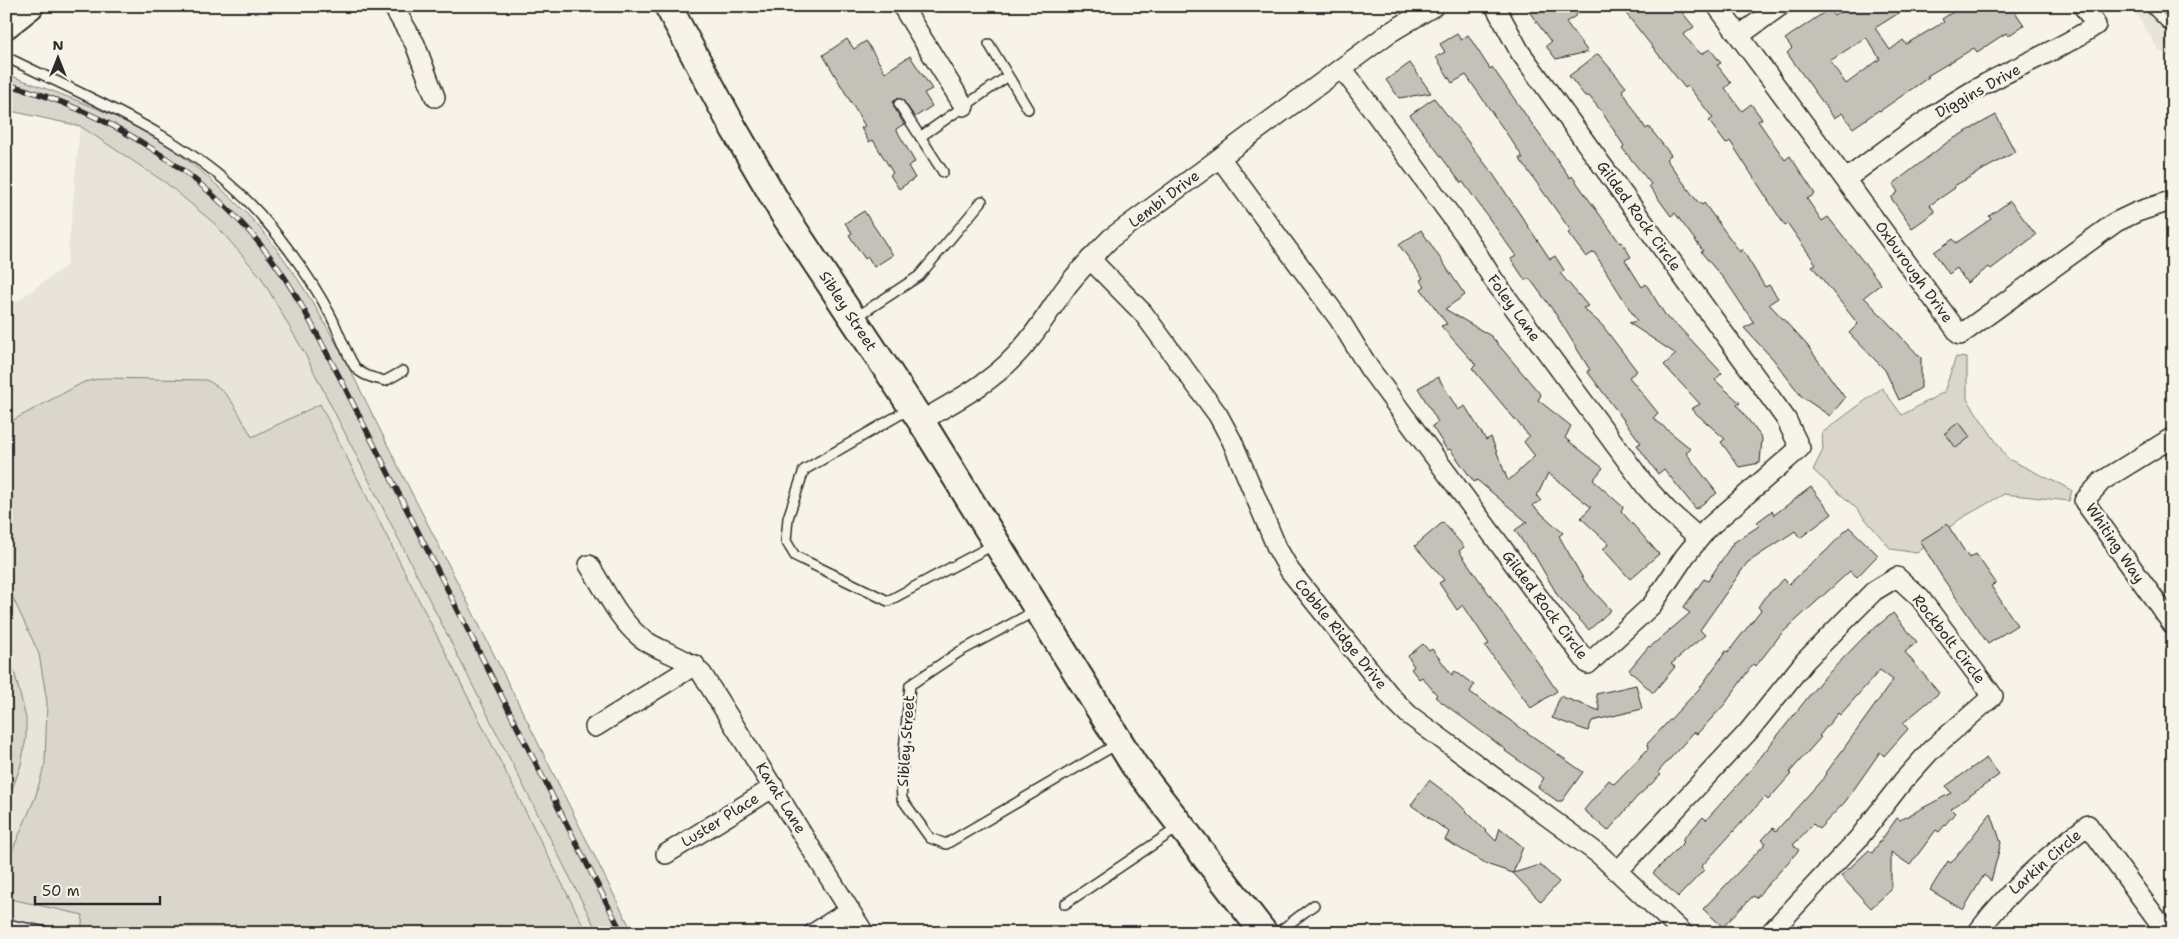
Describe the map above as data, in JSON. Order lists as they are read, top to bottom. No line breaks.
{"streets":{"street":["Diggins Drive","Lembi Drive","Gilded Rock Circle","Oxburough Drive","Foley Lane","Sibley Street","Whiting Way","Cobble Ridge Drive","Rockbolt Circle","Karat Lane","Luster Place","Larkin Circle"]},"crossings":[["Diggins Drive","Oxburough Drive"],["Lembi Drive","Gilded Rock Circle"],["Lembi Drive","Foley Lane"],["Lembi Drive","Sibley Street"],["Lembi Drive","Cobble Ridge Drive"],["Gilded Rock Circle","Foley Lane"],["Cobble Ridge Drive","Rockbolt Circle"],["Karat Lane","Luster Place"]],"scale_bar":"50 m","north":"top"}
